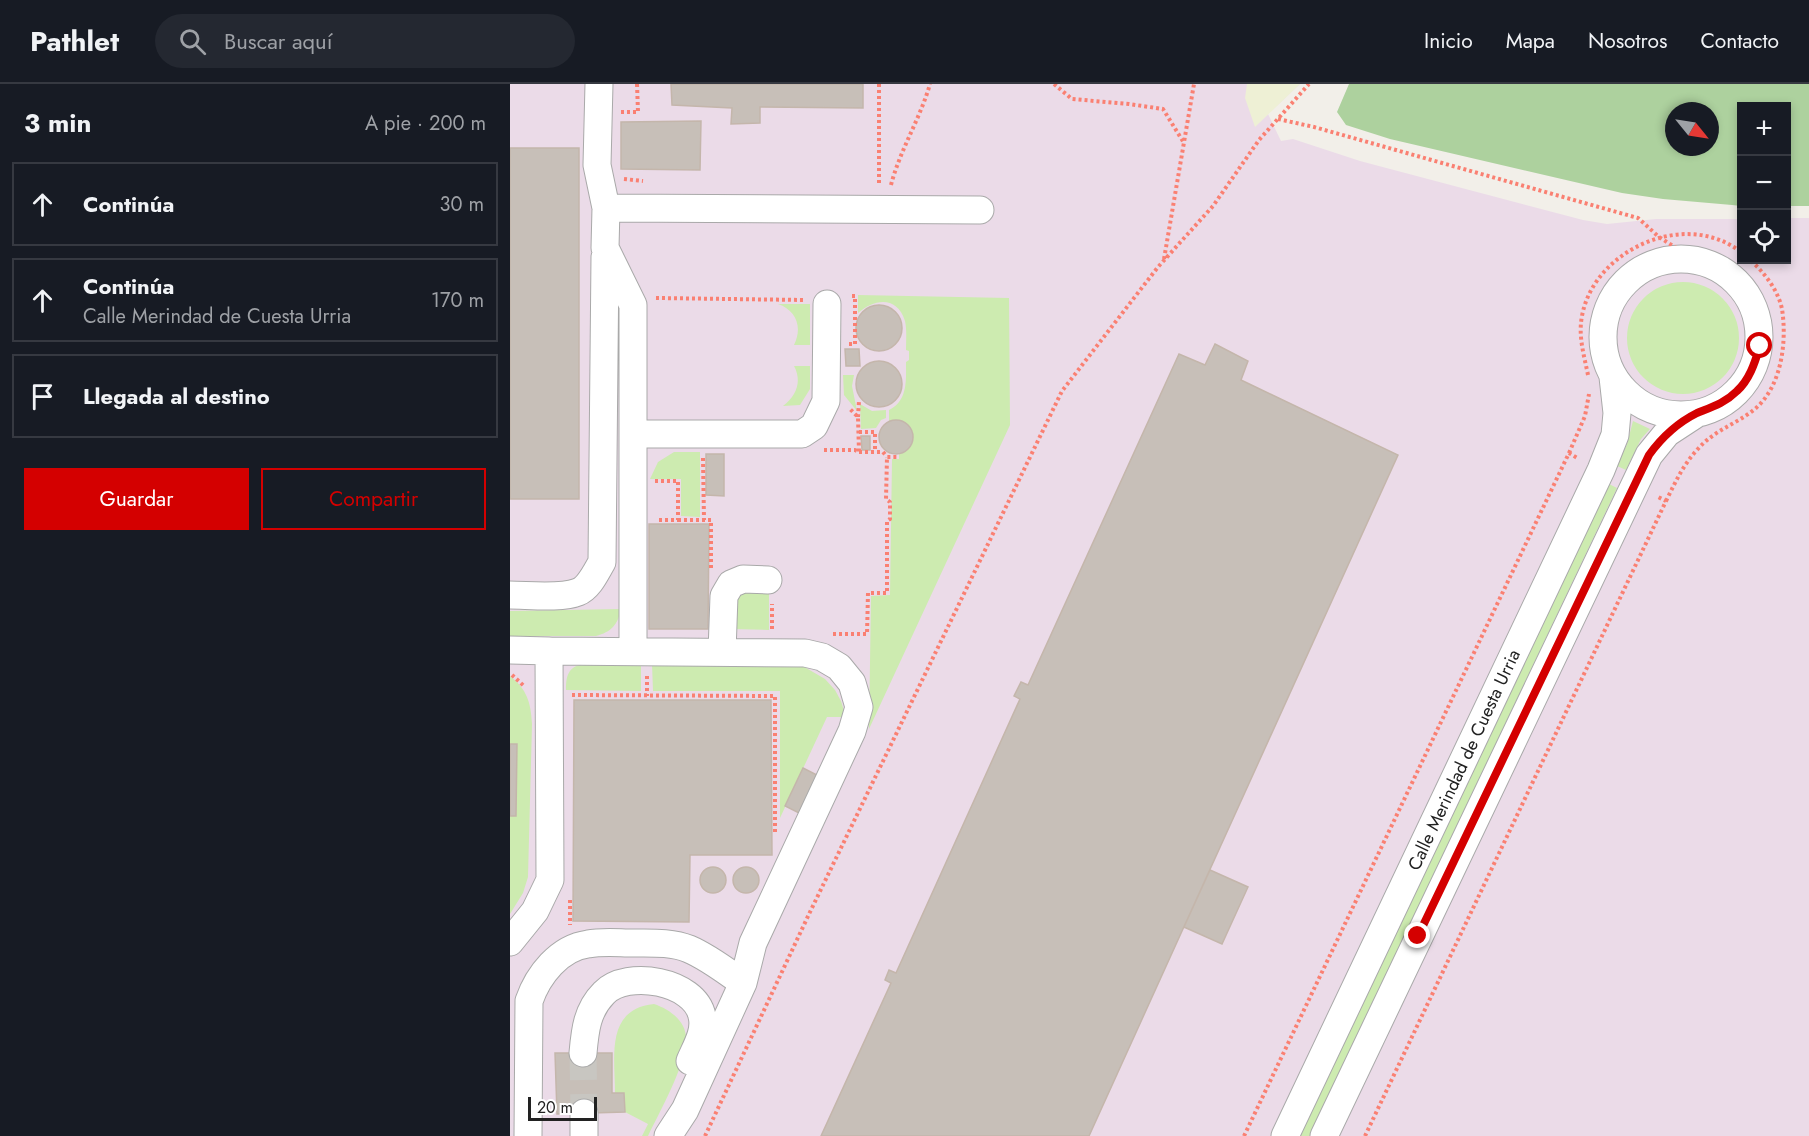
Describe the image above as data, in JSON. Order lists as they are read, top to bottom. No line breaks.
{"streets":{"street":["Calle Merindad de Cuesta Urria"]},"scale_bar":"20 m","north":"bottom right","page":{"header":"Pathlet","search":"Buscar aquí","nav":["Inicio","Mapa","Nosotros","Contacto"],"heading":["3 min","A pie · 200 m"],"map_buttons":["+","−"],"list":[["Continúa","30 m"],["Continúa","Calle Merindad de Cuesta Urria","170 m"],"Llegada al destino"],"buttons":["Guardar","Compartir"],"scale":"20 m"}}
